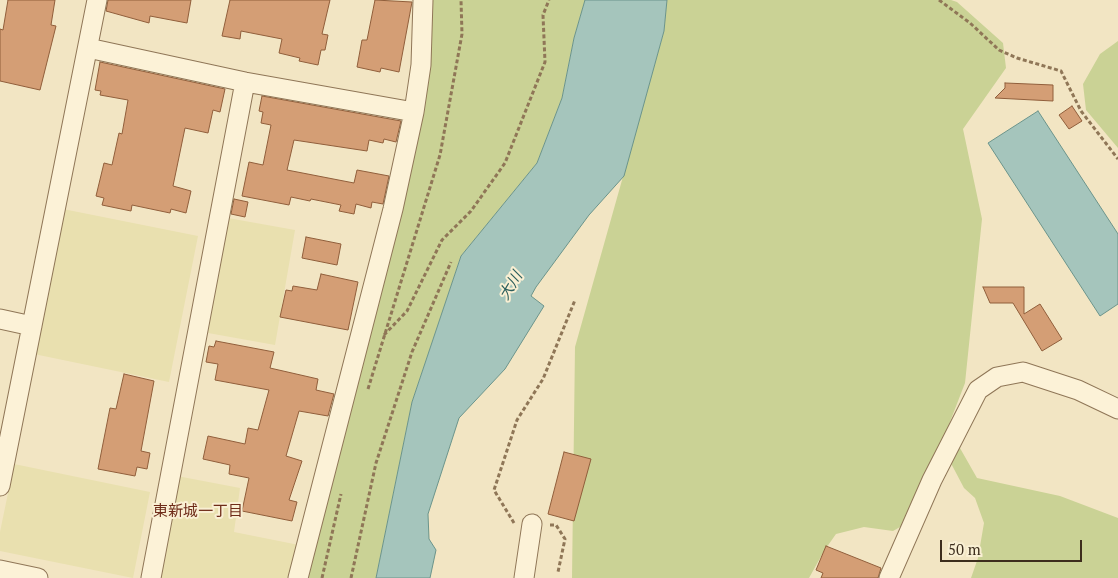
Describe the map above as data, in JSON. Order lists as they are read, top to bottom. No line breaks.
{"districts":["東新城一丁目"],"water":["大川"],"scale_bar":"50 m"}
